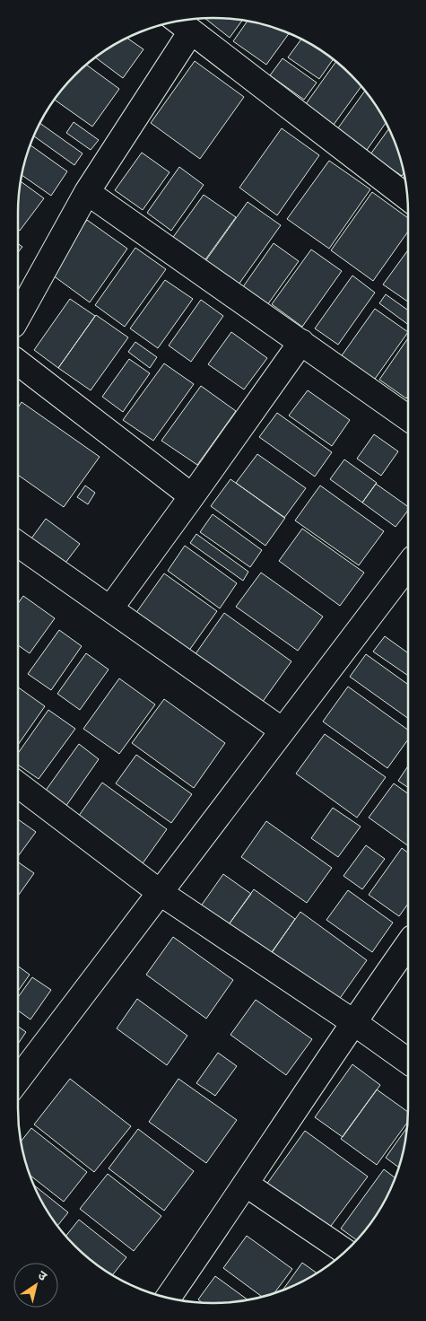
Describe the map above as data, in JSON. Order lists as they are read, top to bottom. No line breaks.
{"north":"top right"}
